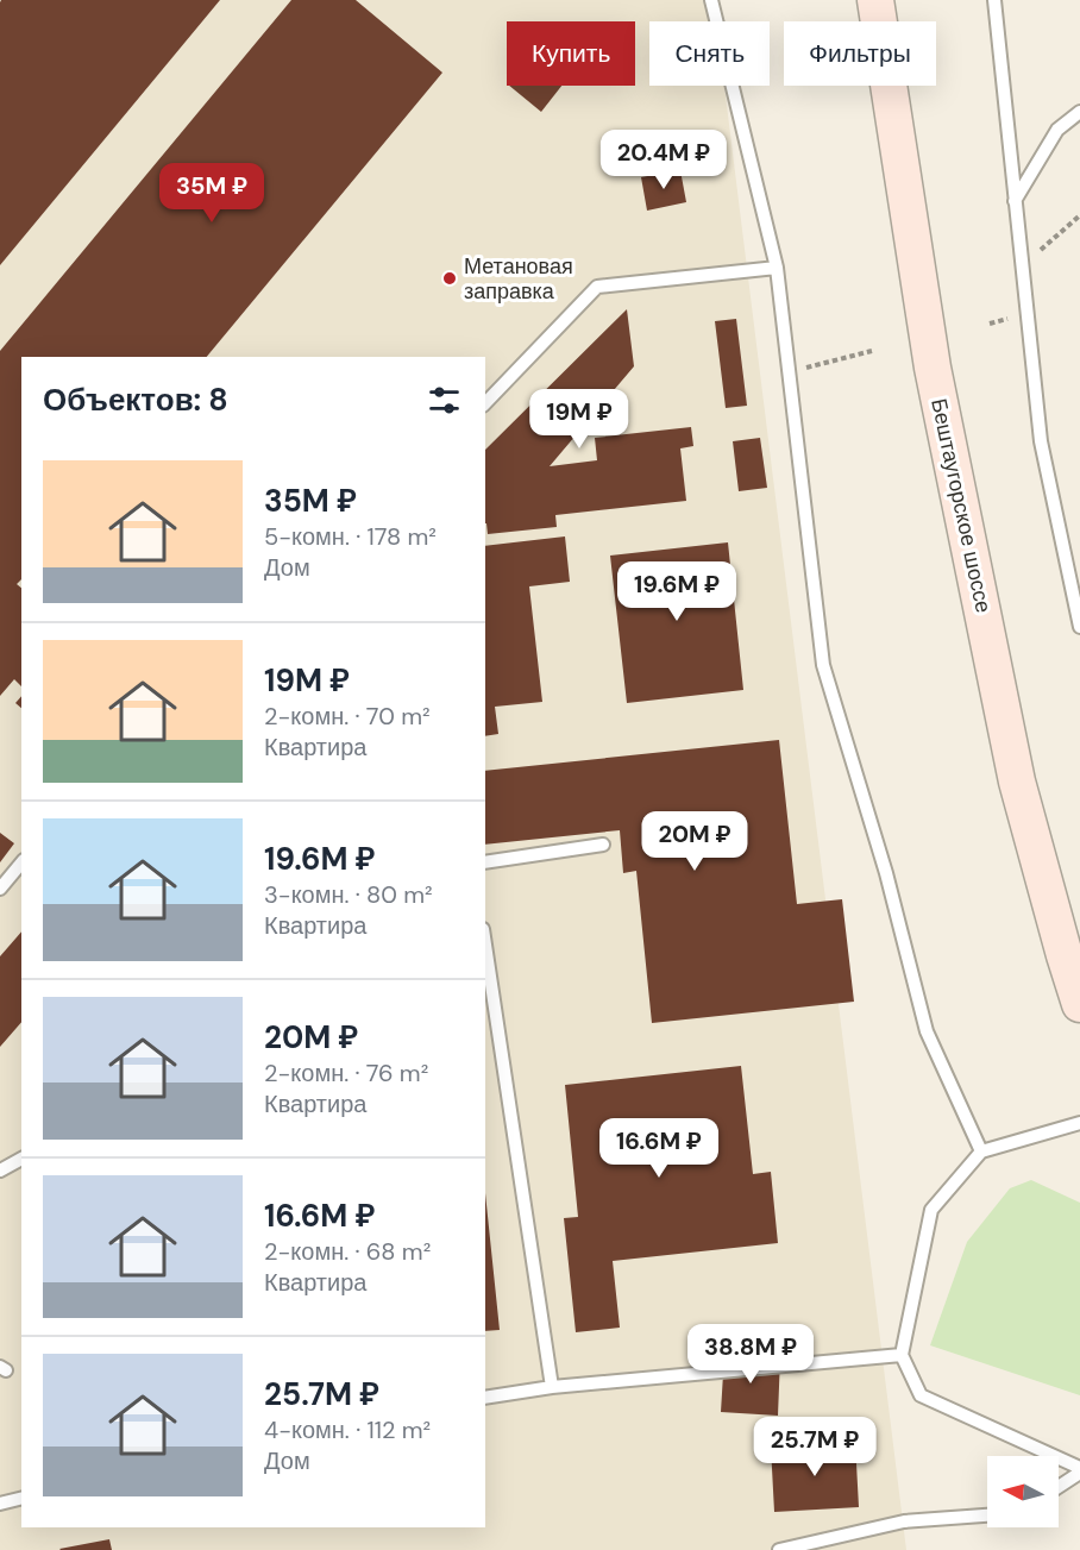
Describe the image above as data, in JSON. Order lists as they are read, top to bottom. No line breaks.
{"streets":{"main road":["Бештаугорское шоссе"]},"places":["Метановая заправка"],"north":"left","page":{"chip":["Купить","Снять","Фильтры"],"price":["20.4M ₽","35M ₽","19M ₽","19.6M ₽","20M ₽","16.6M ₽","38.8M ₽","25.7M ₽"],"heading":"Объектов: 8","list":[{"name":"35M ₽","note":"5-комн. · 178 m² · Дом"},{"name":"19M ₽","note":"2-комн. · 70 m² · Квартира"},{"name":"19.6M ₽","note":"3-комн. · 80 m² · Квартира"},{"name":"20M ₽","note":"2-комн. · 76 m² · Квартира"},{"name":"16.6M ₽","note":"2-комн. · 68 m² · Квартира"},{"name":"25.7M ₽","note":"4-комн. · 112 m² · Дом"}]}}
